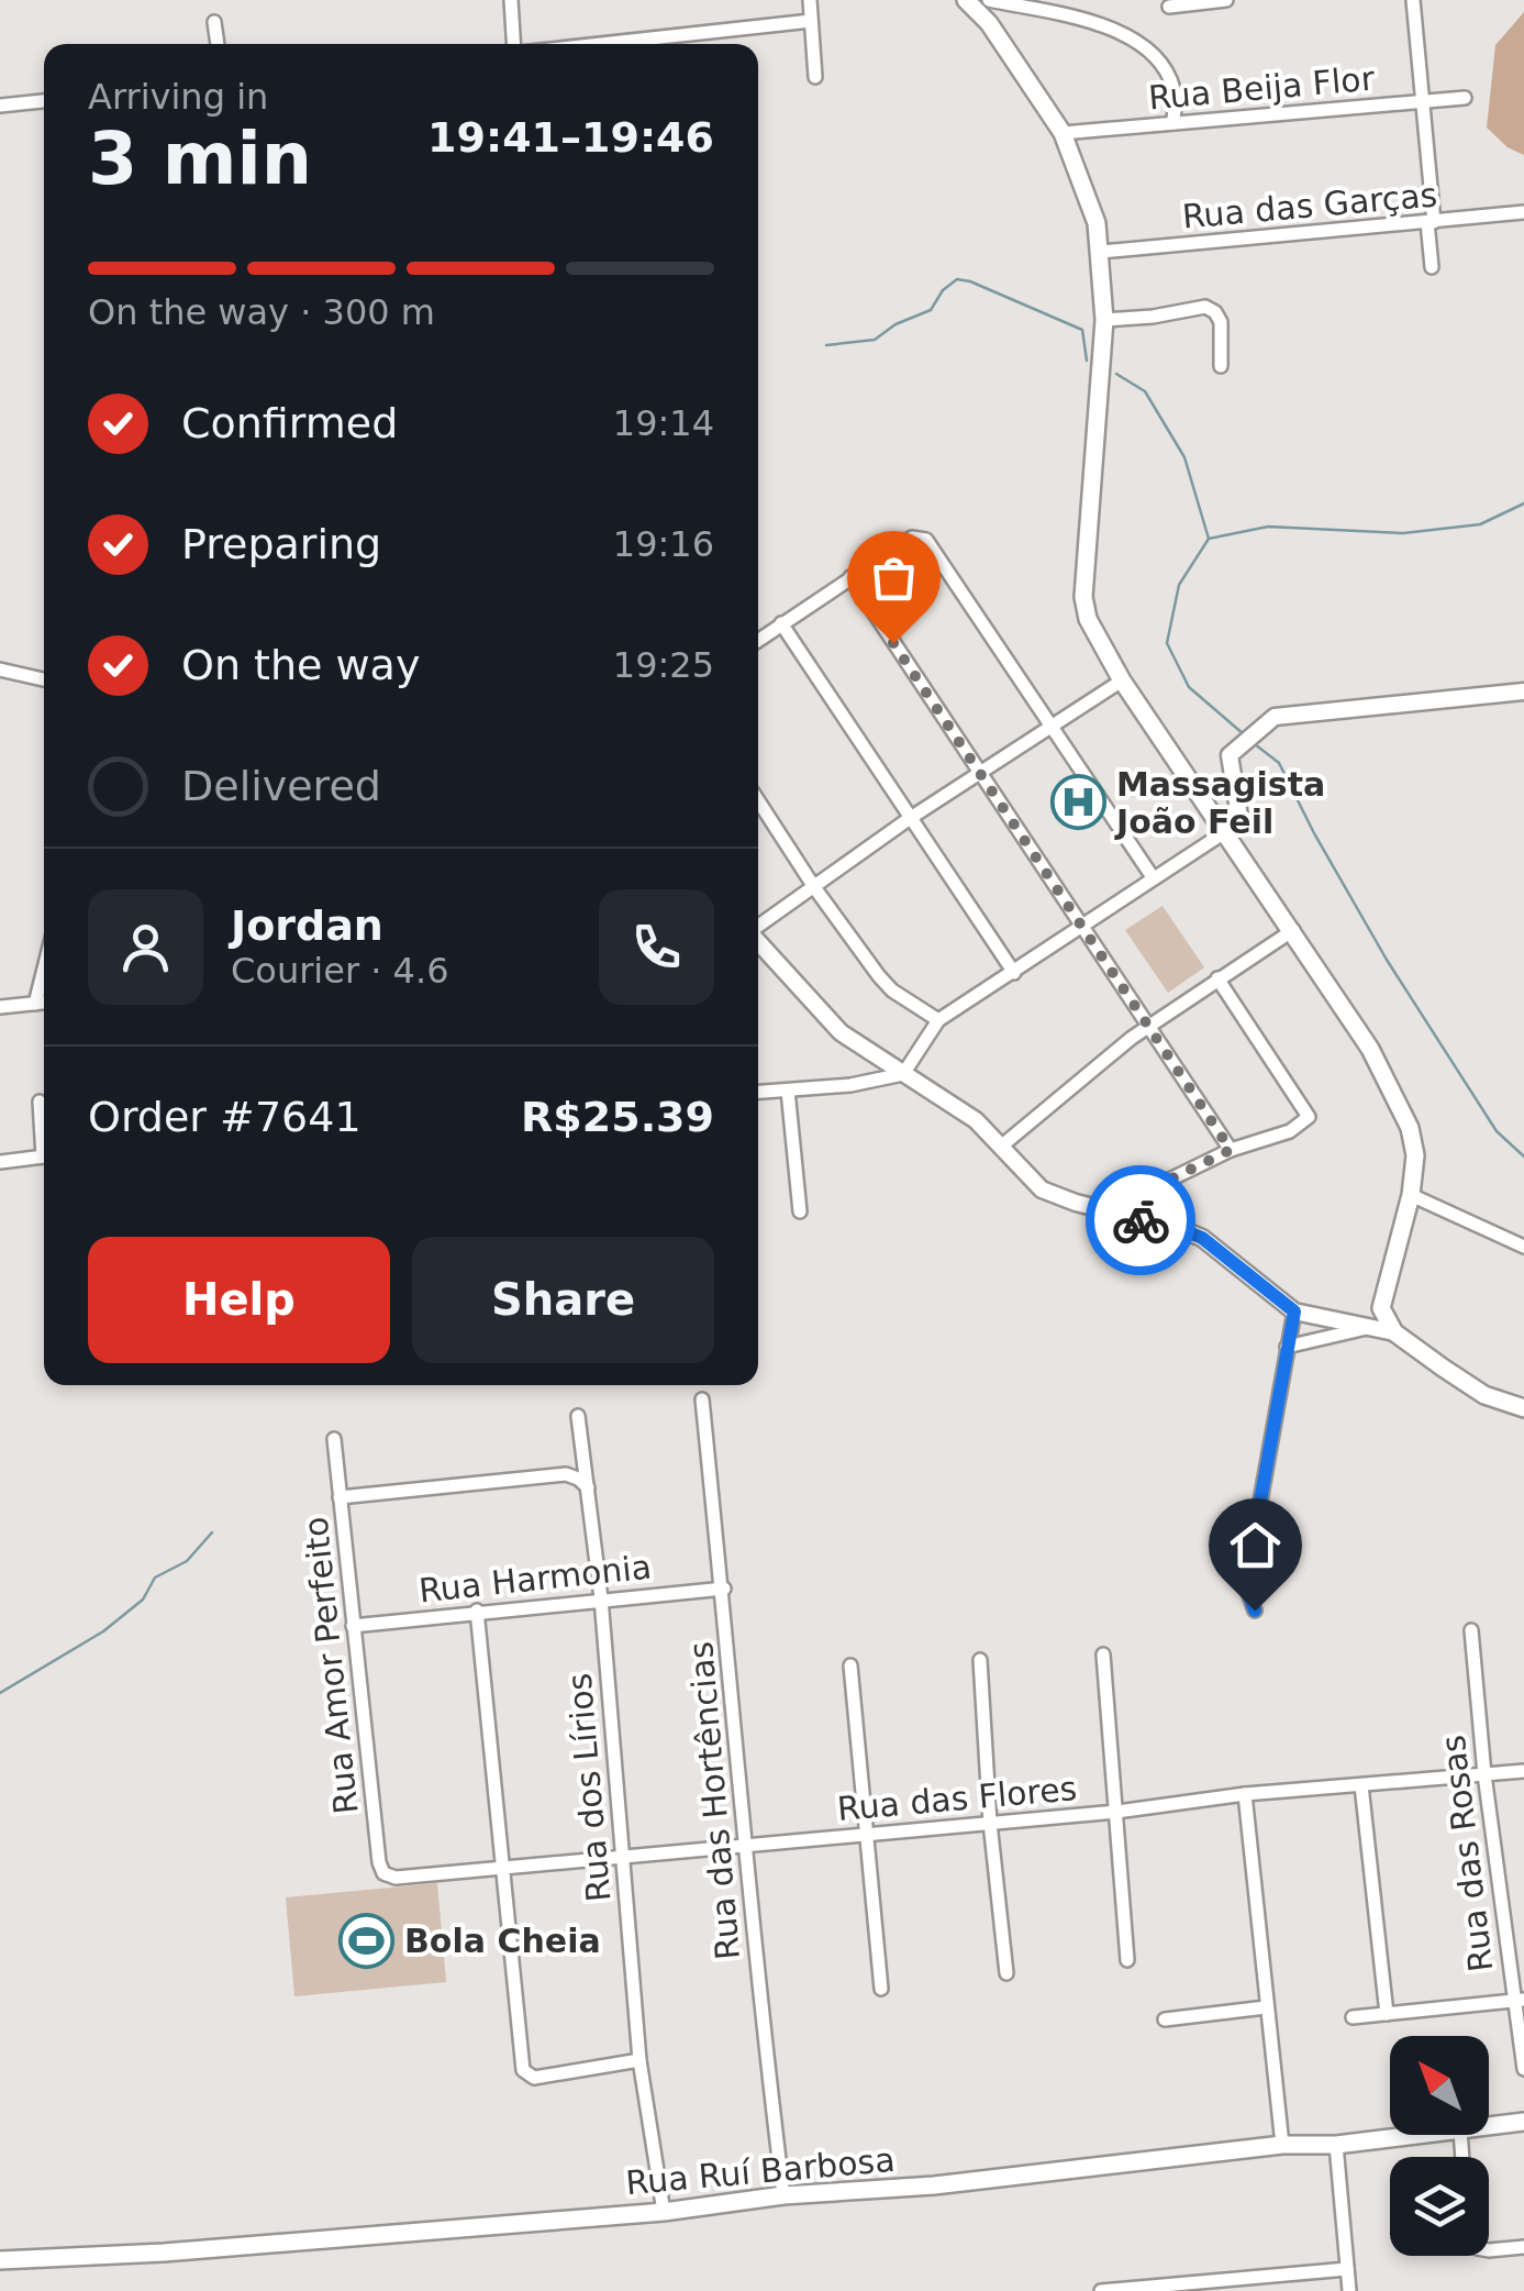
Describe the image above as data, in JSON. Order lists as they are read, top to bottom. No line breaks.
{"streets":{"main road":["Rua Ruí Barbosa"],"street":["Rua Beija Flor","Rua das Garças","Rua Harmonia","Rua Amor Perfeito","Rua dos Lírios","Rua das Flores","Rua das Hortências","Rua das Rosas"]},"crossings":[["Rua Harmonia","Rua Amor Perfeito"],["Rua Harmonia","Rua dos Lírios"],["Rua Harmonia","Rua das Hortências"],["Rua Amor Perfeito","Rua das Flores"],["Rua dos Lírios","Rua das Flores"],["Rua dos Lírios","Rua Ruí Barbosa"],["Rua das Flores","Rua das Hortências"],["Rua das Flores","Rua das Rosas"],["Rua das Hortências","Rua Ruí Barbosa"]],"places":{"hospital":["Massagista João Feil"],"sports":["Bola Cheia"]},"north":"top left","page":{"heading":["3 min","Arriving in","19:41–19:46"],"panel":["Jordan","Courier · 4.6","Order #7641","R$25.39"],"bar":"On the way · 300 m","list":[["Confirmed","19:14"],["Preparing","19:16"],["On the way","19:25"],"Delivered"],"buttons":["Help","Share"]}}
